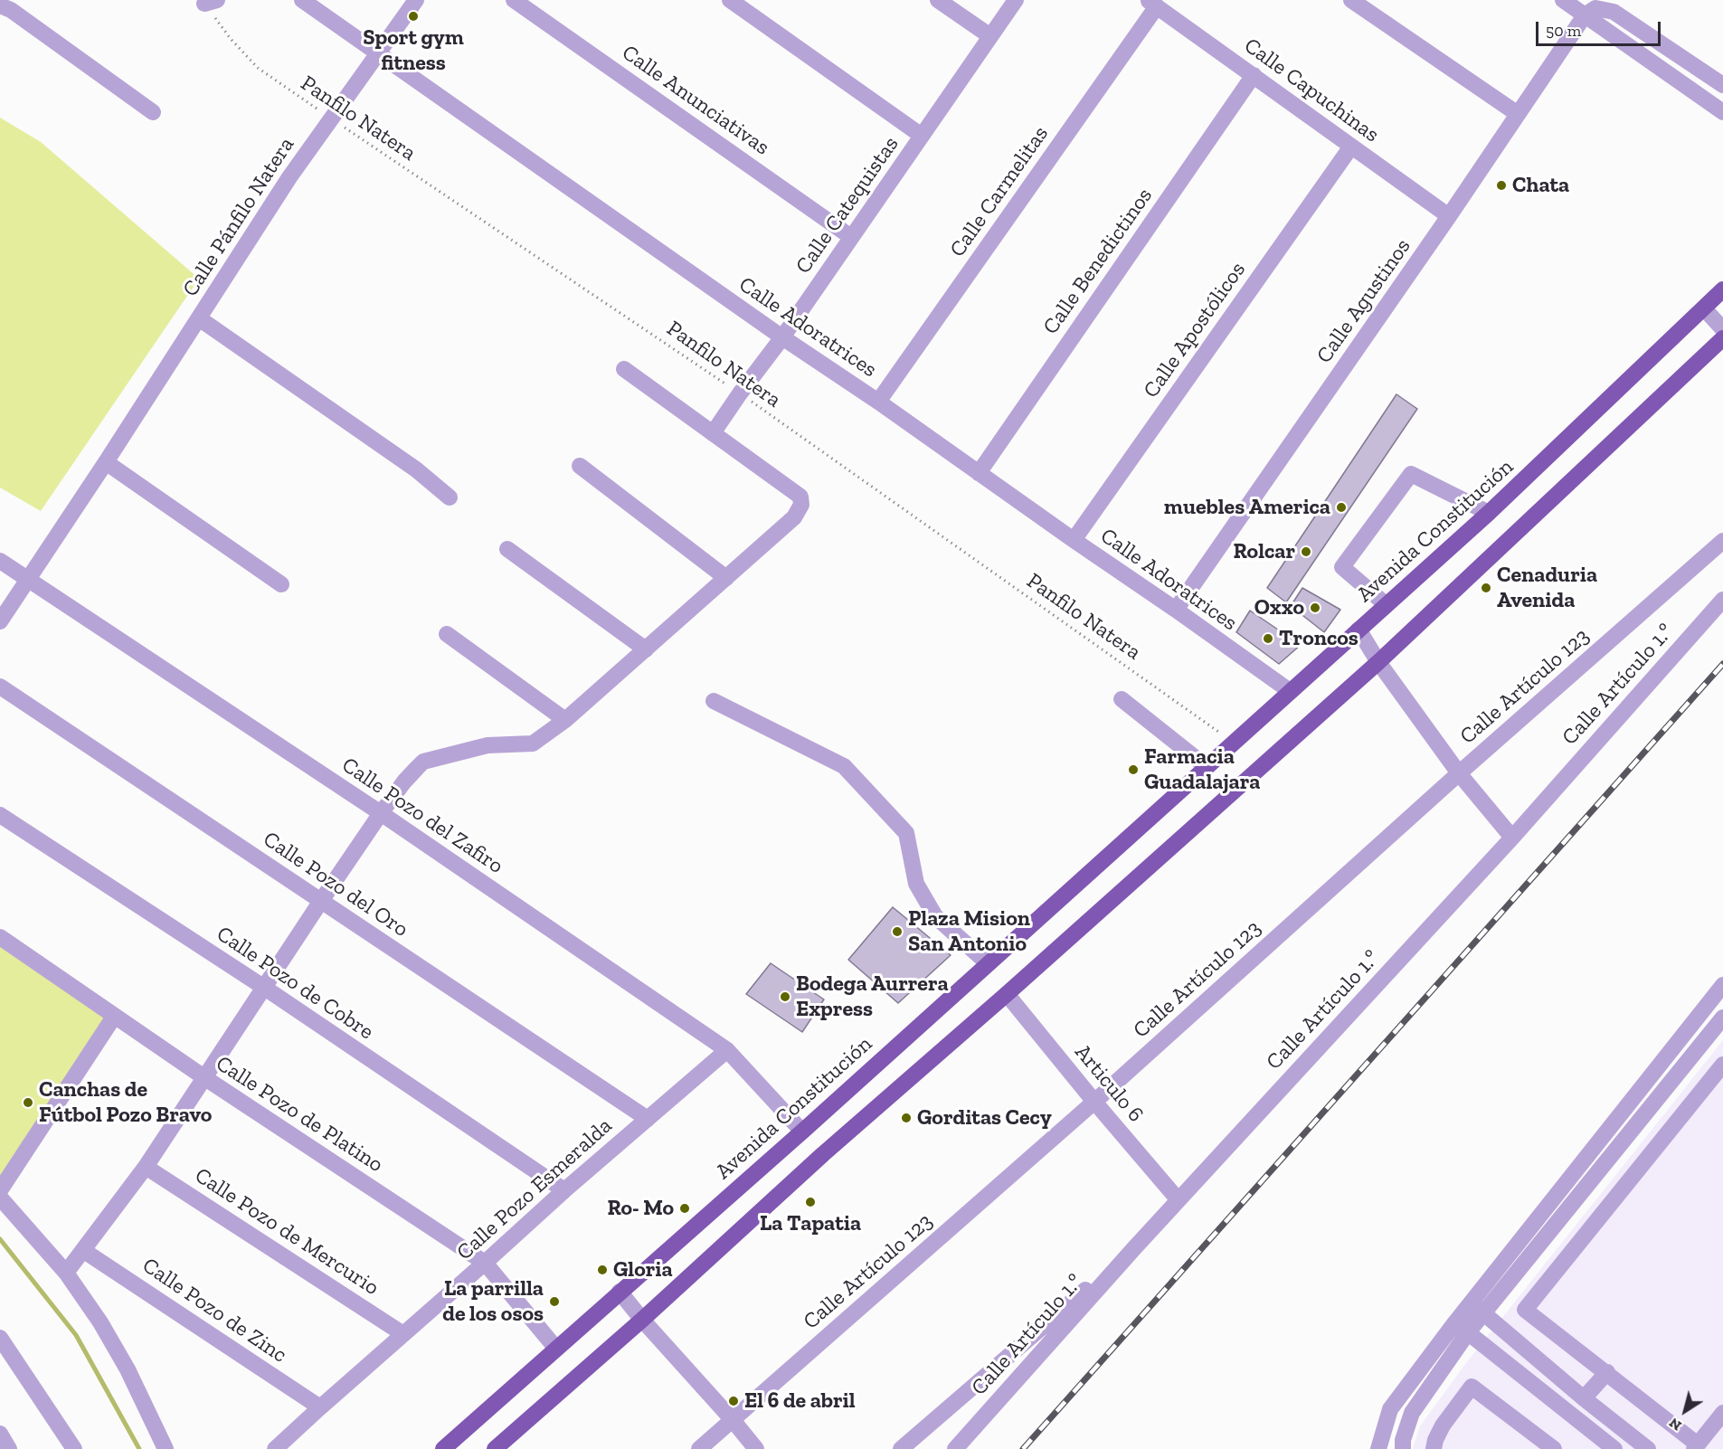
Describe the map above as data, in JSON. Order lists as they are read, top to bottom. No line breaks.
{"streets":{"main road":["Avenida Constitución"],"street":["Calle Capuchinas","Calle Anunciativas","Calle Carmelitas","Calle Catequistas","Calle Pánfilo Natera","Calle Benedictinos","Calle Agustinos","Calle Adoratrices","Calle Apostólicos","Calle Artículo 1.º","Calle Artículo 123","Calle Pozo del Zafiro","Calle Pozo del Oro","Calle Pozo de Cobre","Articulo 6","Calle Pozo de Platino","Calle Pozo Esmeralda","Calle Pozo de Mercurio","Calle Pozo de Zinc"],"path":["Panfilo Natera"]},"crossings":[["Calle Capuchinas","Calle Carmelitas"],["Calle Capuchinas","Calle Benedictinos"],["Calle Capuchinas","Calle Agustinos"],["Calle Capuchinas","Calle Apostólicos"],["Calle Anunciativas","Calle Catequistas"],["Panfilo Natera","Calle Catequistas"],["Panfilo Natera","Calle Pánfilo Natera"],["Panfilo Natera","Avenida Constitución"],["Calle Carmelitas","Calle Adoratrices"],["Calle Catequistas","Calle Adoratrices"],["Calle Pánfilo Natera","Calle Adoratrices"],["Calle Pánfilo Natera","Calle Pozo del Zafiro"],["Calle Benedictinos","Calle Adoratrices"],["Calle Agustinos","Calle Adoratrices"],["Calle Adoratrices","Calle Apostólicos"],["Calle Adoratrices","Avenida Constitución"],["Avenida Constitución","Calle Pozo del Zafiro"],["Avenida Constitución","Calle Pozo de Platino"],["Calle Artículo 1.º","Articulo 6"],["Calle Artículo 123","Articulo 6"],["Calle Pozo del Zafiro","Calle Pozo Esmeralda"],["Calle Pozo del Oro","Calle Pozo Esmeralda"],["Calle Pozo de Cobre","Calle Pozo Esmeralda"],["Calle Pozo de Platino","Calle Pozo Esmeralda"],["Calle Pozo Esmeralda","Calle Pozo de Mercurio"],["Calle Pozo Esmeralda","Calle Pozo de Zinc"]],"places":["Sport gym fitness","Chata","muebles America","Rolcar","Cenaduria Avenida","Oxxo","Troncos","Farmacia Guadalajara","Plaza Mision San Antonio","Bodega Aurrera Express","Canchas de Fútbol Pozo Bravo","Gorditas Cecy","La Tapatia","Ro- Mo","Gloria","La parrilla de los osos","El 6 de abril"],"scale_bar":"50 m","north":"bottom left"}
